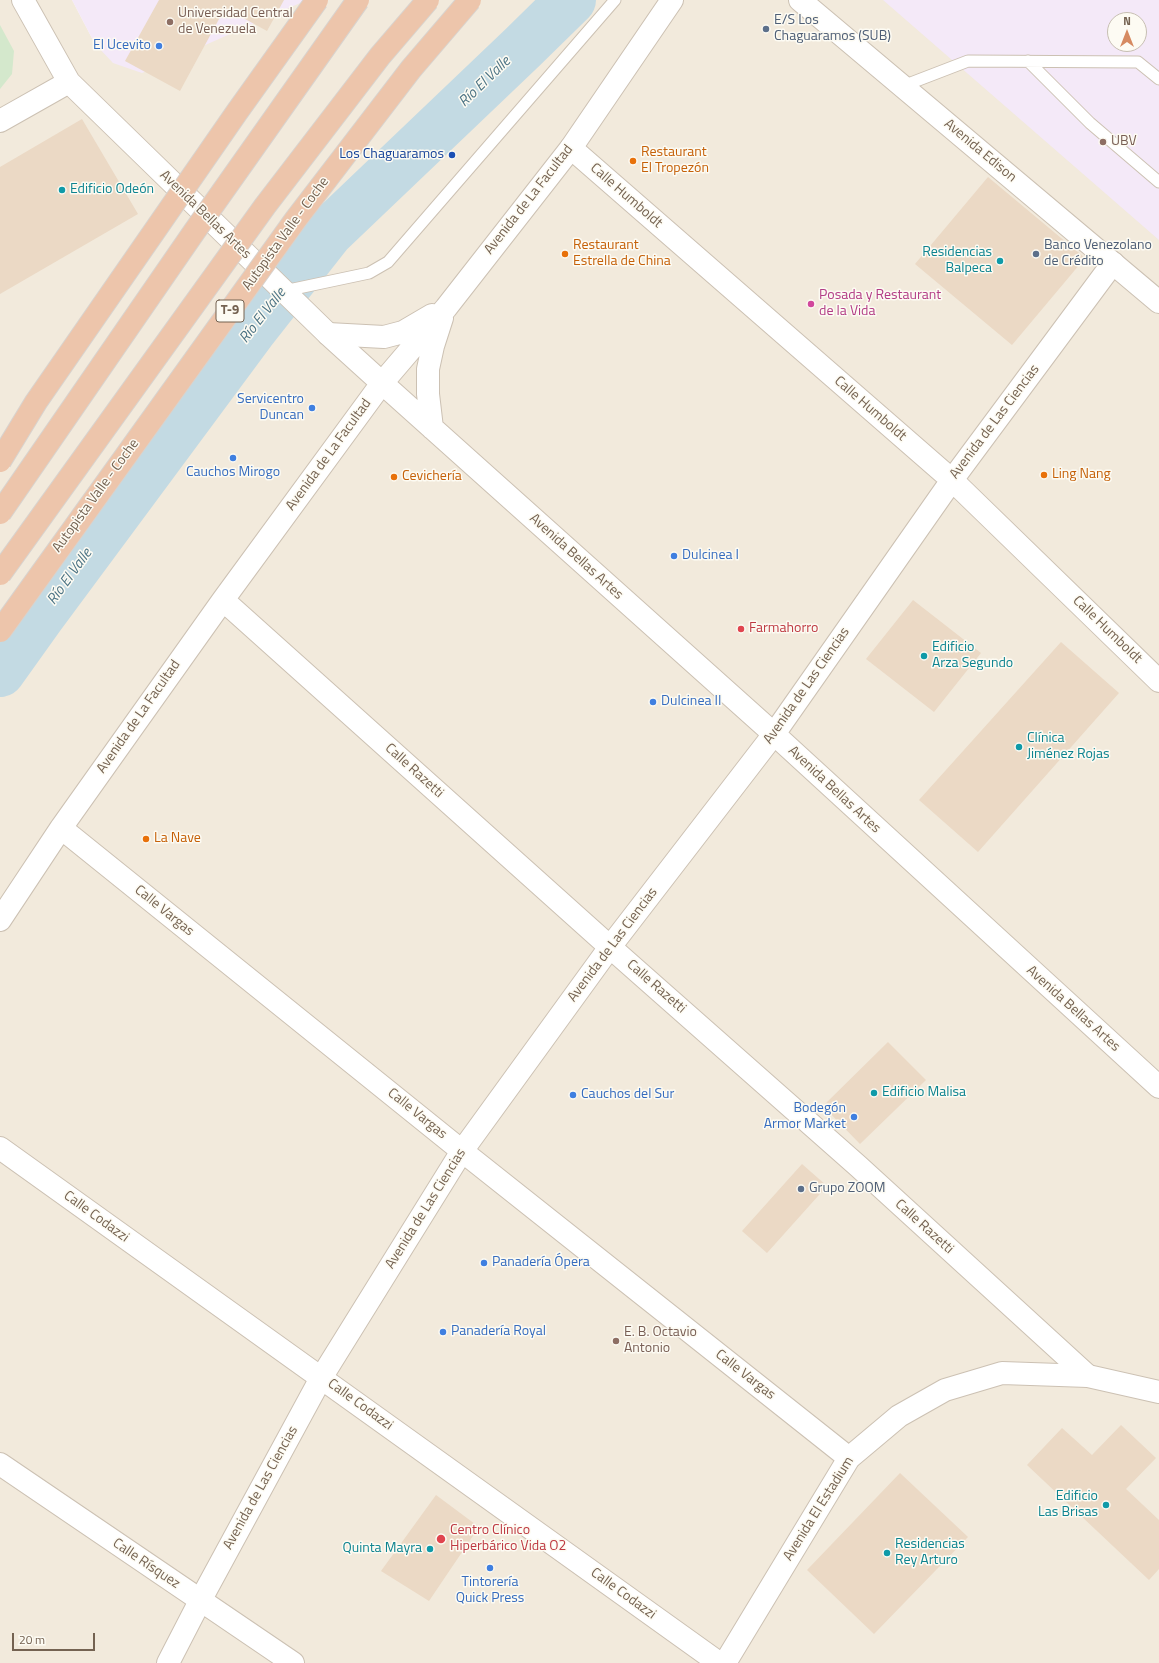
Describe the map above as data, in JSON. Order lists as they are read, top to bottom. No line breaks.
{"streets":{"highway":["Autopista Valle - Coche","T-9"],"street":["Avenida Edison","Calle Humboldt","Avenida de La Facultad","Avenida Bellas Artes","Avenida de Las Ciencias","Calle Razetti","Calle Vargas","Calle Codazzi","Avenida El Estadium","Calle Rísquez"]},"crossings":[["Avenida Edison","Avenida de Las Ciencias"],["Calle Humboldt","Avenida de La Facultad"],["Calle Humboldt","Avenida de Las Ciencias"],["Avenida de La Facultad","Avenida Bellas Artes"],["Avenida de La Facultad","Calle Razetti"],["Avenida de La Facultad","Calle Vargas"],["Avenida Bellas Artes","Avenida de Las Ciencias"],["Avenida de Las Ciencias","Calle Razetti"],["Avenida de Las Ciencias","Calle Vargas"],["Avenida de Las Ciencias","Calle Codazzi"],["Avenida de Las Ciencias","Calle Rísquez"],["Calle Razetti","Avenida El Estadium"],["Calle Vargas","Avenida El Estadium"]],"water":["Río El Valle"],"places":["Universidad Central de Venezuela","E/S Los Chaguaramos (SUB)","El Ucevito","UBV","Los Chaguaramos","Restaurant El Tropezón","Edificio Odeón","Restaurant Estrella de China","Banco Venezolano de Crédito","Residencias Balpeca","Posada y Restaurant de la Vida","Servicentro Duncan","Cauchos Mirogo","Ling Nang","Cevichería","Dulcinea I","Farmahorro","Edificio Arza Segundo","Dulcinea II","Clínica Jiménez Rojas","La Nave","Edificio Malisa","Cauchos del Sur","Bodegón Armor Market","Grupo ZOOM","Panadería Ópera","Panadería Royal","E. B. Octavio Antonio","Edificio Las Brisas","Centro Clínico Hiperbárico Vida O2","Quinta Mayra","Residencias Rey Arturo","Tintorería Quick Press"],"scale_bar":"20 m","north":"top"}
